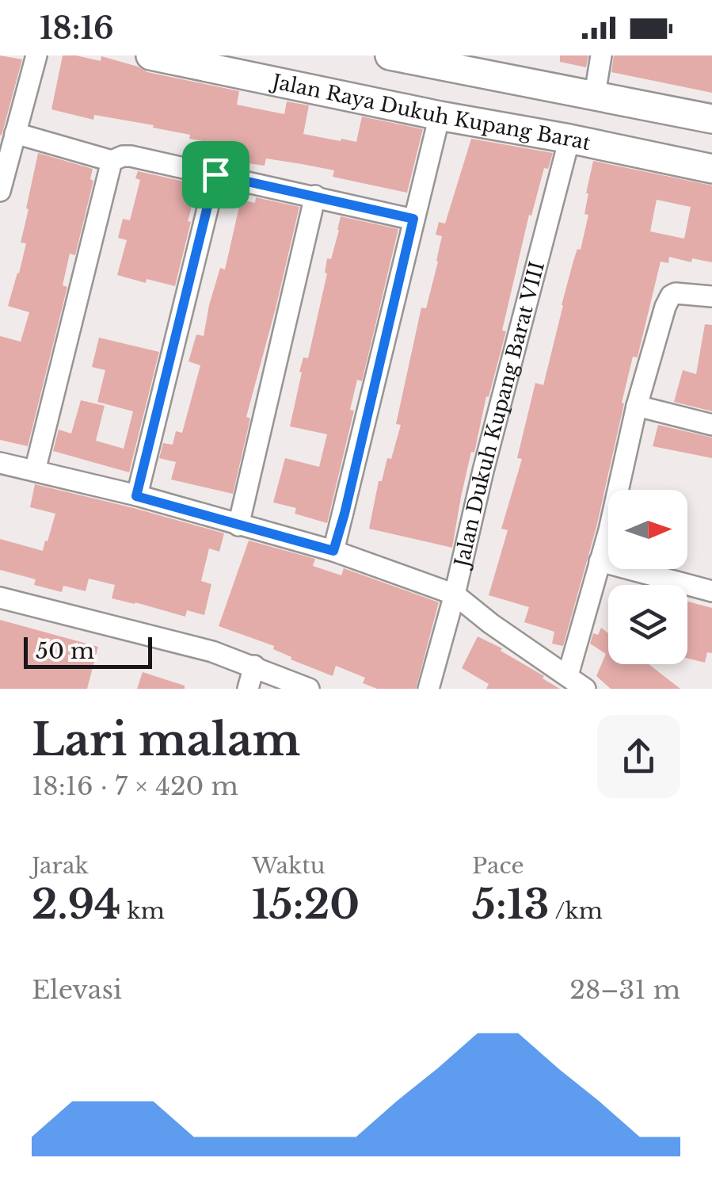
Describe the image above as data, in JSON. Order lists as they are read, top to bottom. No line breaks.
{"streets":{"street":["Jalan Raya Dukuh Kupang Barat","Jalan Dukuh Kupang Barat VIII"]},"crossings":[["Jalan Raya Dukuh Kupang Barat","Jalan Dukuh Kupang Barat VIII"]],"scale_bar":"50 m","north":"right","page":{"status":"18:16","scale":"50 m","heading":["Lari malam","18:16 · 7 × 420 m"],"stats":[["Jarak","2.94 km"],["Waktu","15:20"],["Pace","5:13 /km"]],"chart":["Elevasi","28–31 m"]}}
